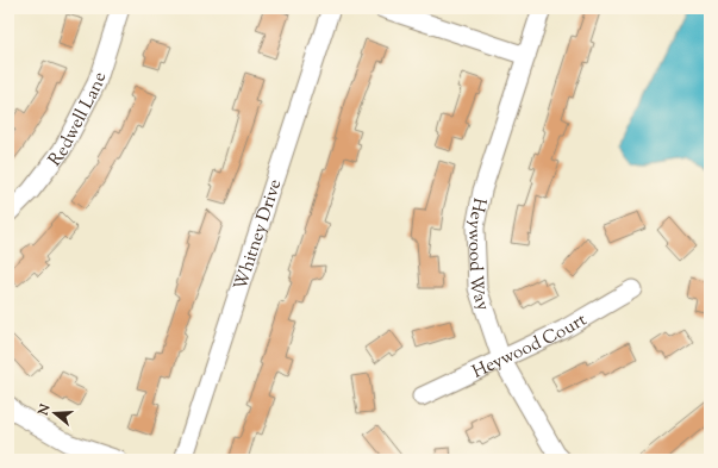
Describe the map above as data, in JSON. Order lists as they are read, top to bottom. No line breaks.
{"streets":{"street":["Redwell Lane","Whitney Drive","Heywood Way","Heywood Court"]},"crossings":[["Heywood Way","Heywood Court"]],"north":"left"}
